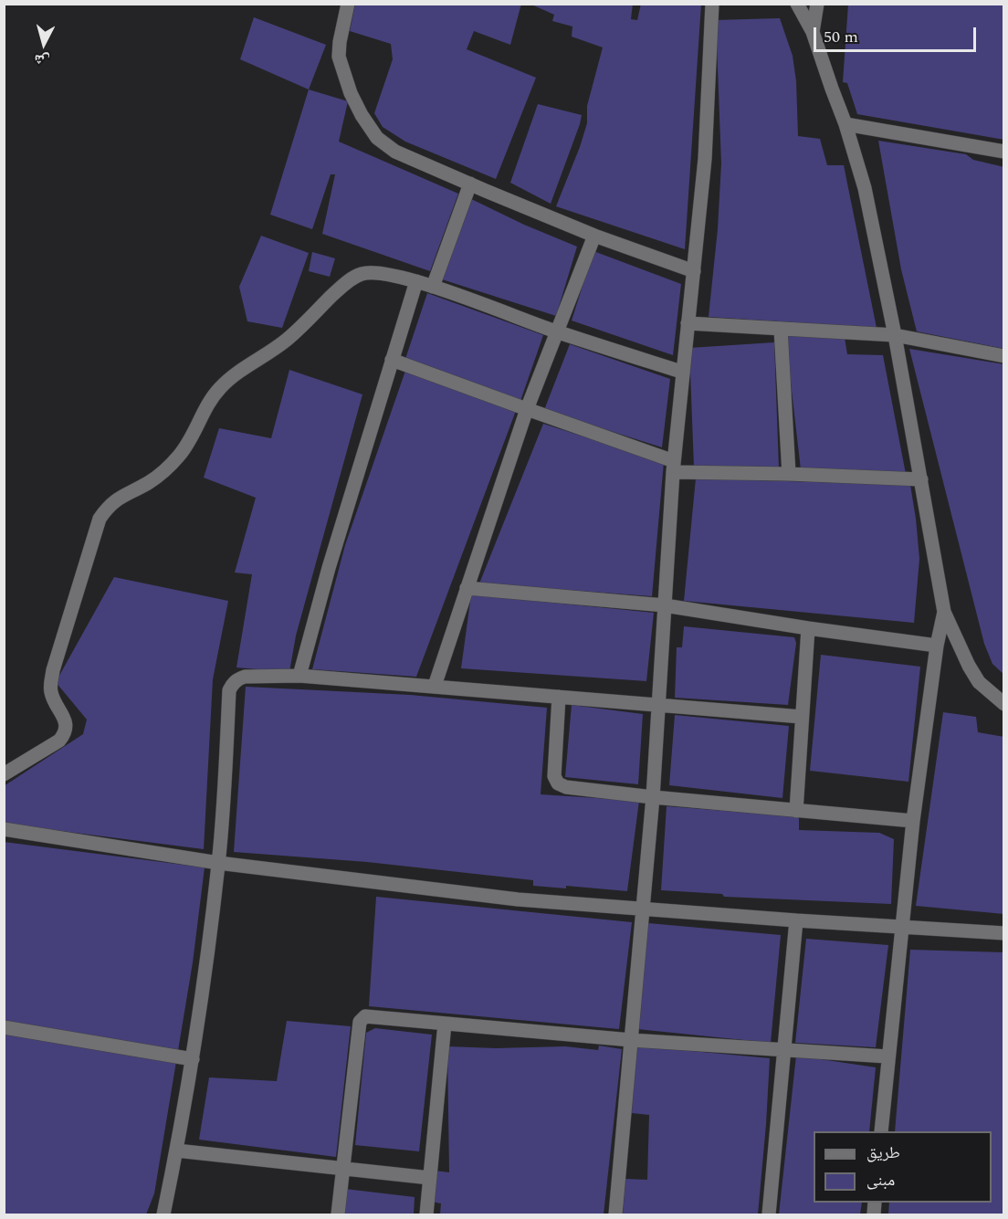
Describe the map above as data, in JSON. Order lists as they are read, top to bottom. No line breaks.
{"legend":["طريق","مبنى"],"scale_bar":"50 m","north":"bottom"}
